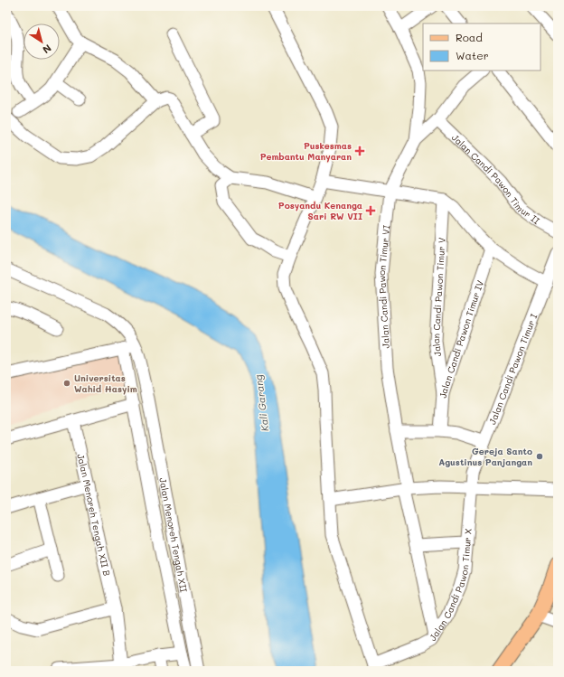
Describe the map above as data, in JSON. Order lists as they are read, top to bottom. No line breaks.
{"streets":{"street":["Jalan Candi Pawon Timur II","Jalan Candi Pawon Timur VI","Jalan Candi Pawon Timur V","Jalan Candi Pawon Timur IV","Jalan Candi Pawon Timur I","Jalan Menoreh Tengah XII B","Jalan Menoreh Tengah XII","Jalan Candi Pawon Timur X"]},"crossings":[["Jalan Candi Pawon Timur VI","Jalan Candi Pawon Timur X"],["Jalan Candi Pawon Timur V","Jalan Candi Pawon Timur IV"],["Jalan Candi Pawon Timur I","Jalan Candi Pawon Timur X"]],"water":["Kali Garang"],"places":{"health":["Puskesmas Pembantu Manyaran","Posyandu Kenanga Sari RW VII"],"other":["Universitas Wahid Hasyim","Gereja Santo Agustinus Panjangan"]},"legend":["Road","Water"],"north":"bottom right"}
